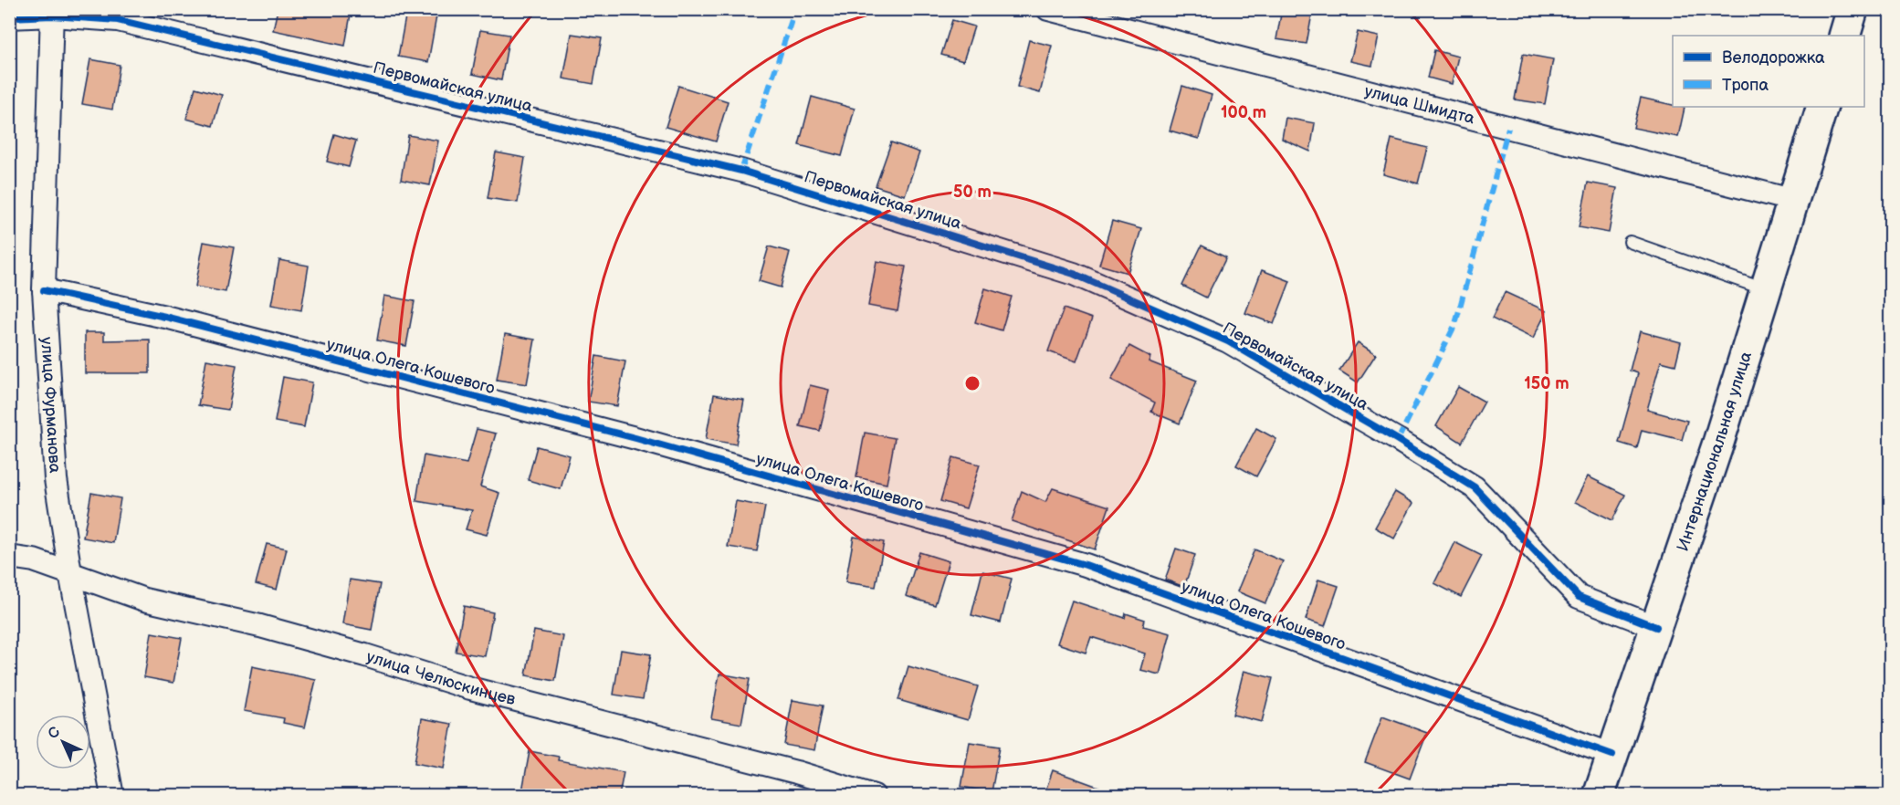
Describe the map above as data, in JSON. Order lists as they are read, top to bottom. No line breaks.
{"streets":{"street":["Первомайская улица","улица Шмидта","улица Олега Кошевого","улица Фурманова","Интернациональная улица","улица Челюскинцев"]},"crossings":[["Первомайская улица","улица Фурманова"],["Первомайская улица","Интернациональная улица"],["улица Шмидта","Интернациональная улица"],["улица Олега Кошевого","улица Фурманова"],["улица Олега Кошевого","Интернациональная улица"],["улица Фурманова","улица Челюскинцев"]],"legend":["Велодорожка","Тропа"],"north":"top left","rings":["100 m","50 m","150 m"]}
